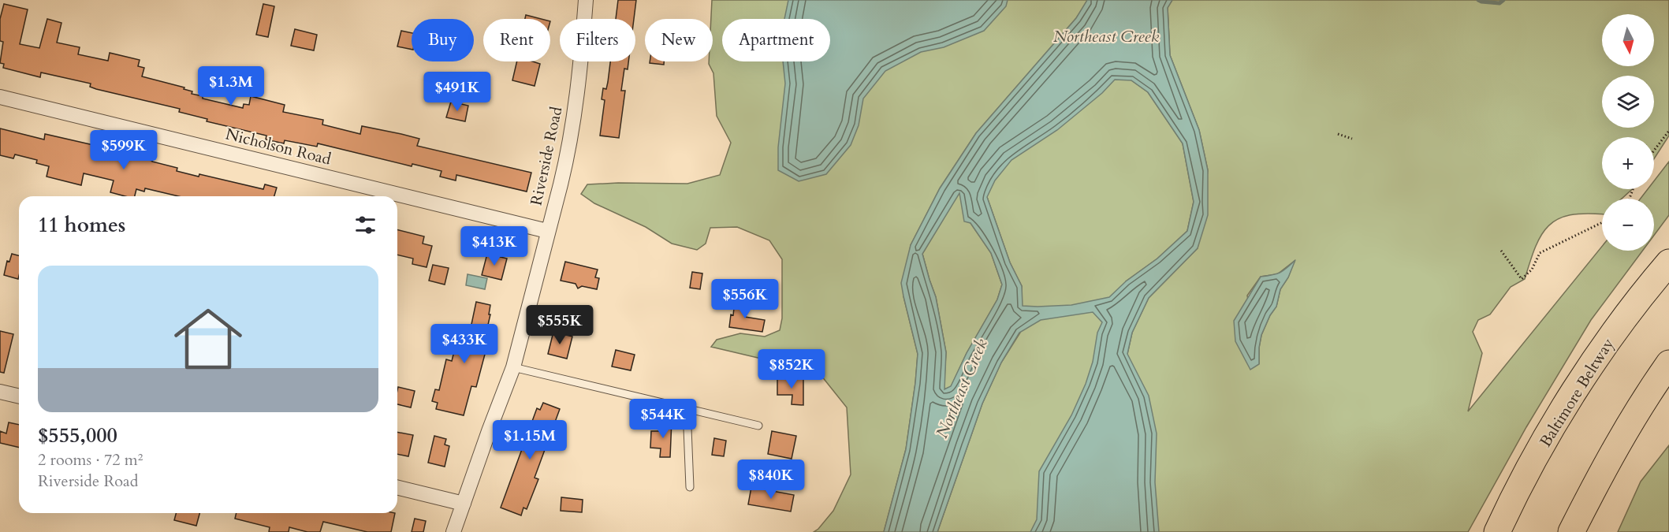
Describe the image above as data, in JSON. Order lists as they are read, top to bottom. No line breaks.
{"streets":{"highway":["Baltimore Beltway"],"street":["Nicholson Road","Riverside Road"]},"crossings":[["Nicholson Road","Riverside Road"]],"water":["Northeast Creek"],"north":"bottom","page":{"map_buttons":["+","−"],"chip":["Buy","Rent","Filters","New","Apartment"],"price":["$1.3M","$491K","$599K","$413K","$556K","$555K","$433K","$852K","$544K","$1.15M","$840K"],"heading":"11 homes","list":[{"name":"$555,000","note":"2 rooms · 72 m² · Riverside Road"}]}}
